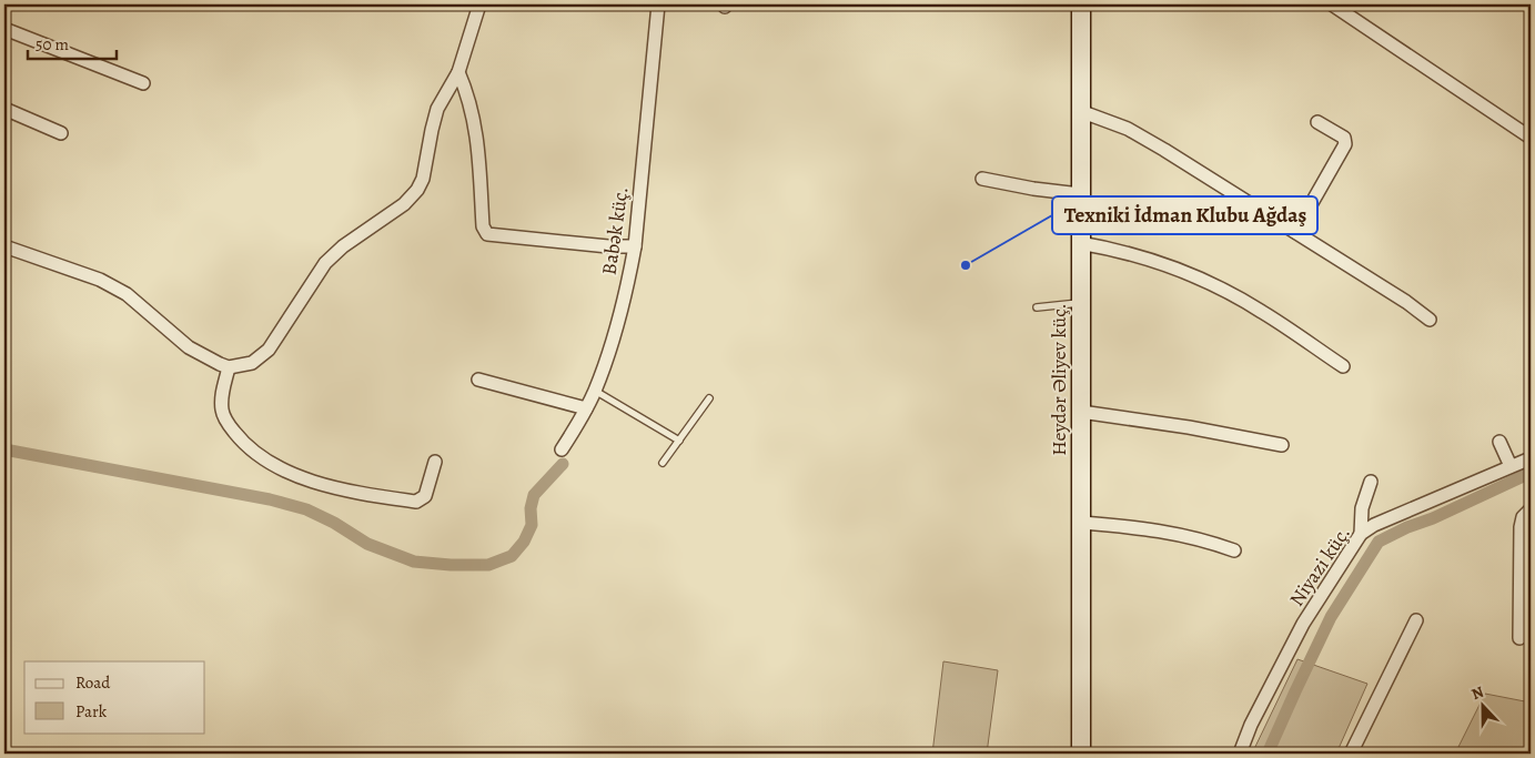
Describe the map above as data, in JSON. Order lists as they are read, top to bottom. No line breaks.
{"streets":{"main road":["Heydər Əliyev küç."],"street":["Babək küç.","Niyazi küç."]},"places":["Texniki İdman Klubu Ağdaş"],"legend":["Road","Park"],"scale_bar":"50 m","north":"top"}
